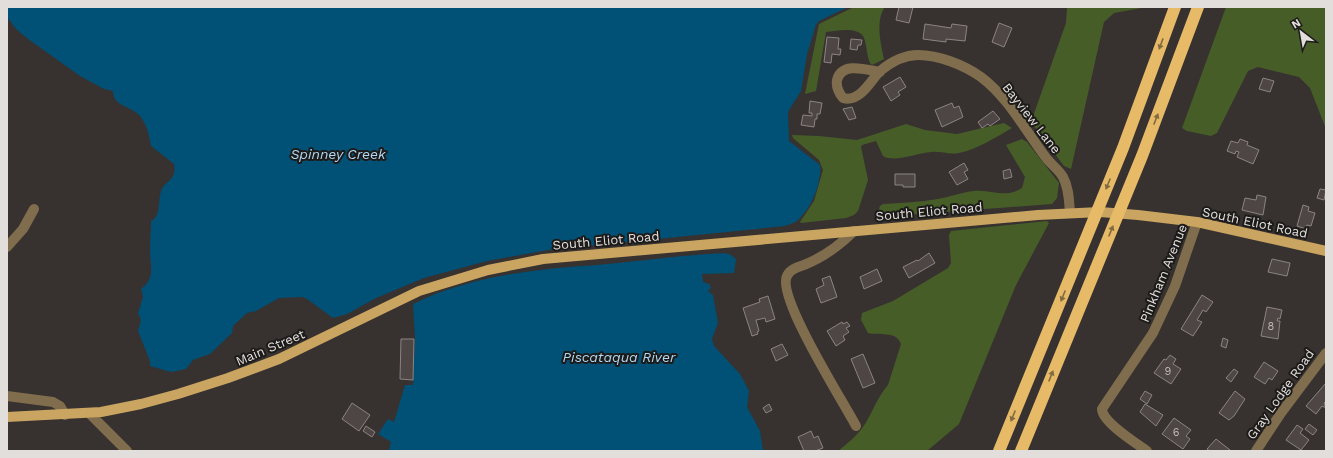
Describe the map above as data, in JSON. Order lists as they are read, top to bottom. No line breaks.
{"streets":{"main road":["South Eliot Road","Main Street"],"street":["Bayview Lane","Pinkham Avenue","Gray Lodge Road"]},"crossings":[["Bayview Lane","South Eliot Road"],["South Eliot Road","Pinkham Avenue"],["South Eliot Road","Main Street"]],"water":["Spinney Creek","Piscataqua River"],"house_numbers":["8","9","6"],"north":"top left"}
